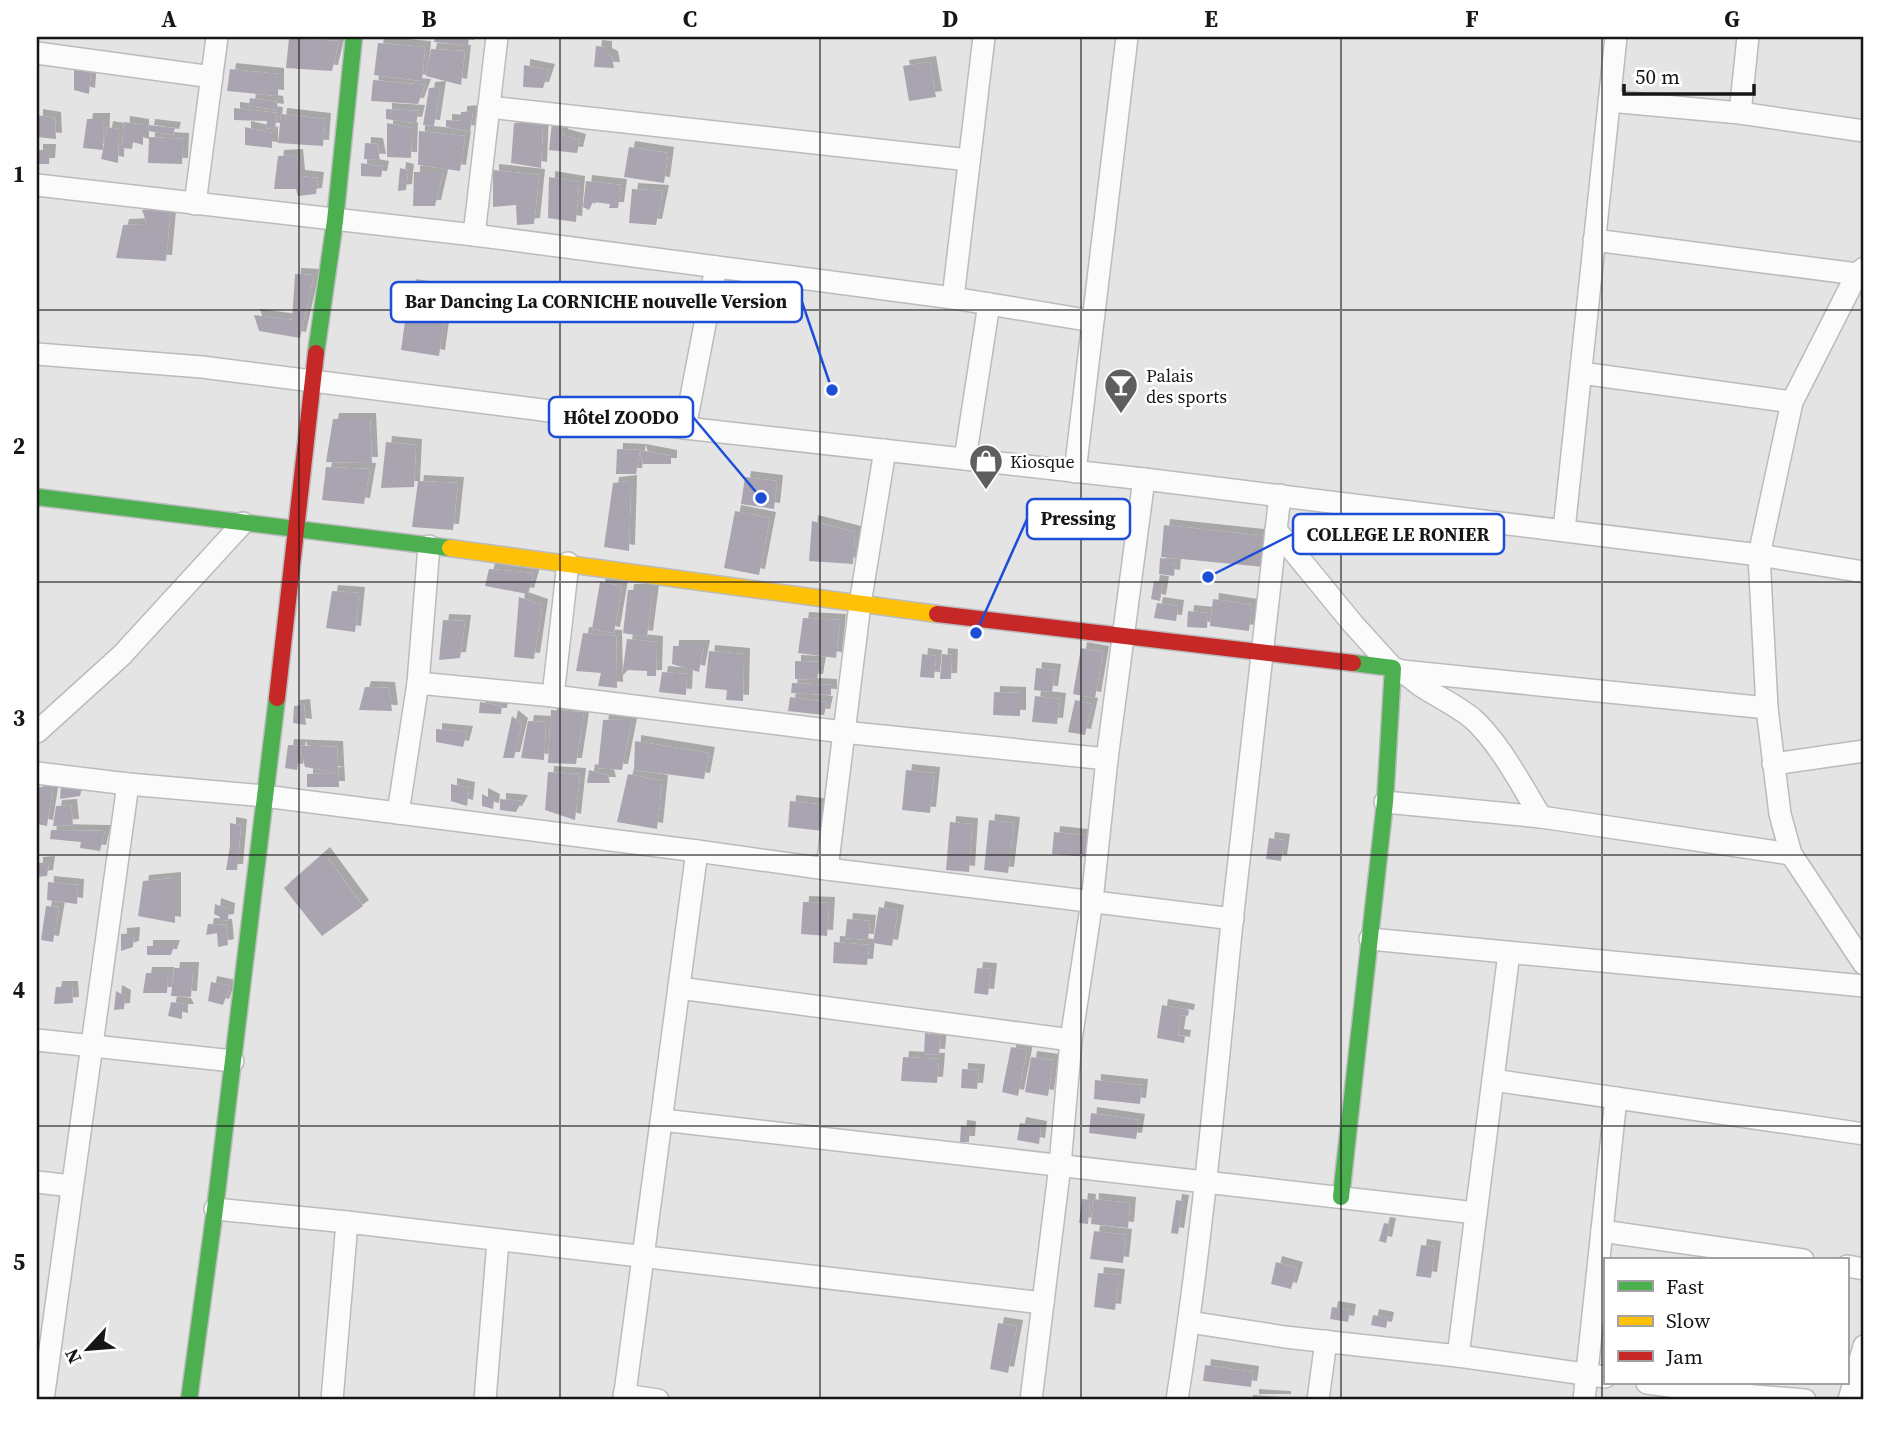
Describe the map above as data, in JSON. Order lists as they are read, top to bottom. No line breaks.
{"places":{"other":["Bar Dancing La CORNICHE nouvelle Version","Hôtel ZOODO","COLLEGE LE RONIER","Pressing"],"bar":["Palais des sports"],"shop":["Kiosque"]},"legend":["Fast","Slow","Jam"],"scale_bar":"50 m","north":"bottom left","grid":{"columns":["A","B","C","D","E","F","G"],"rows":["1","2","3","4","5"]}}
